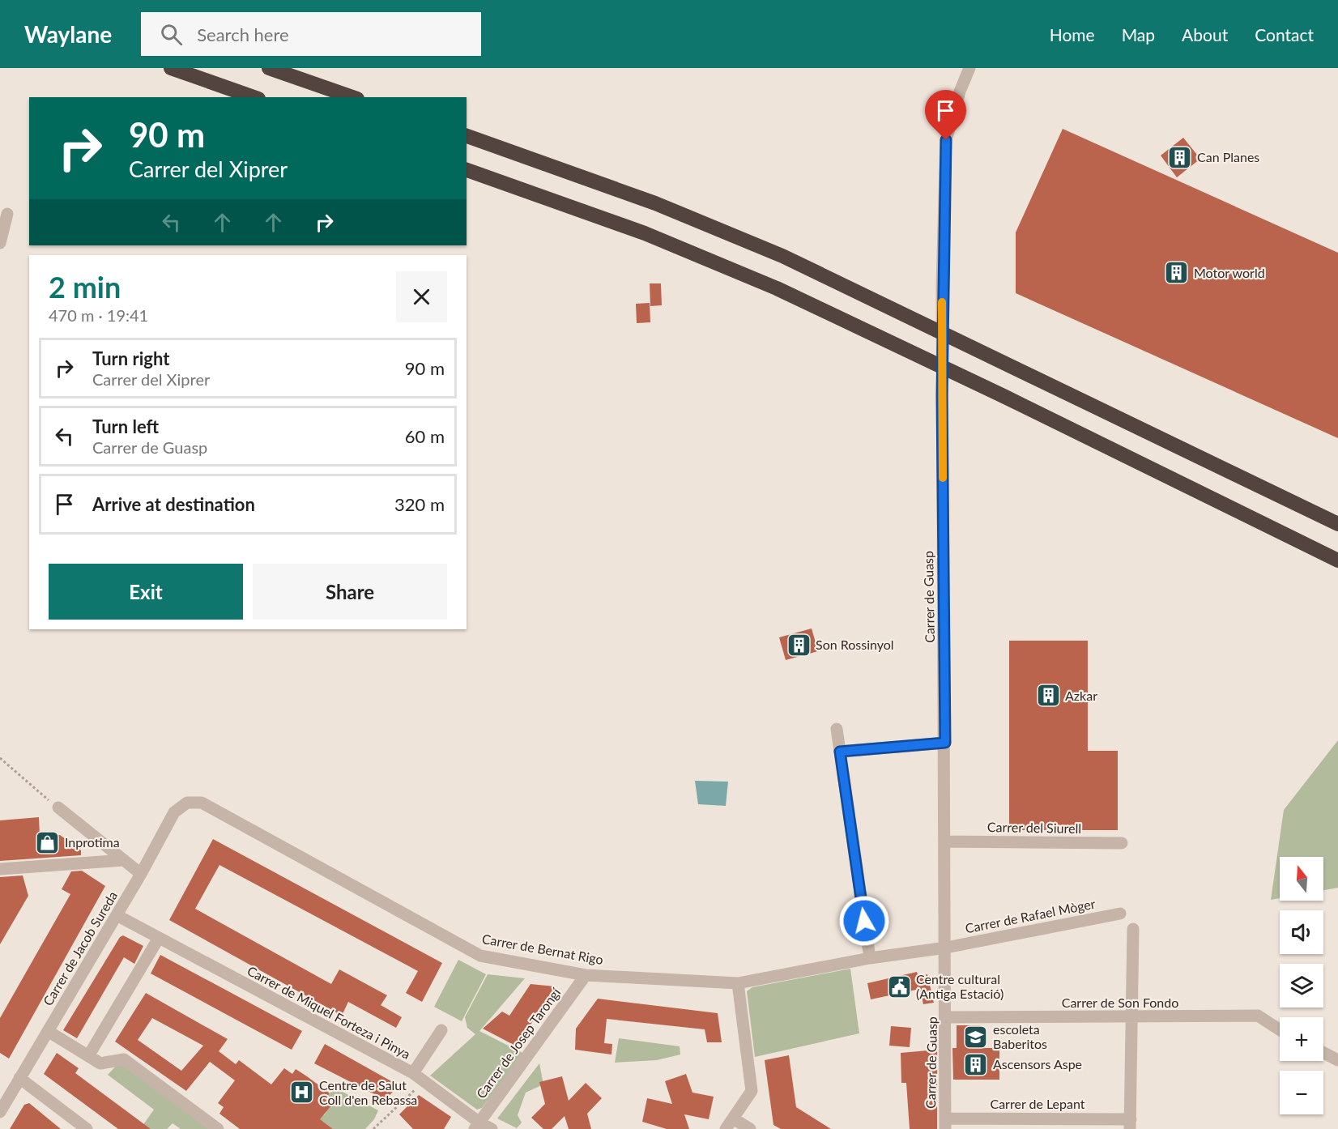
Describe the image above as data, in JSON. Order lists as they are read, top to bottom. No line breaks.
{"streets":{"street":["Carrer de Guasp","Carrer del Siurell","Carrer de Rafael Mòger","Carrer de Jacob Sureda","Carrer de Bernat Rigo","Carrer de Son Fondo","Carrer de Miquel Forteza i Pinya","Carrer de Josep Tarongí","Carrer de Lepant"]},"crossings":[["Carrer de Guasp","Carrer del Siurell"],["Carrer de Guasp","Carrer de Rafael Mòger"],["Carrer de Guasp","Carrer de Son Fondo"],["Carrer de Guasp","Carrer de Lepant"],["Carrer de Rafael Mòger","Carrer de Bernat Rigo"],["Carrer de Jacob Sureda","Carrer de Bernat Rigo"],["Carrer de Jacob Sureda","Carrer de Miquel Forteza i Pinya"],["Carrer de Bernat Rigo","Carrer de Josep Tarongí"],["Carrer de Miquel Forteza i Pinya","Carrer de Josep Tarongí"]],"places":{"building":["Can Planes","Motor world","Son Rossinyol","Azkar","Ascensors Aspe"],"shop":["Inprotima"],"public building":["Centre cultural (Antiga Estació)"],"school or university":["escoleta Baberitos"],"hospital":["Centre de Salut Coll d'en Rebassa"]},"north":"top","page":{"header":"Waylane","search":"Search here","nav":["Home","Map","About","Contact"],"turn":["90 m","Carrer del Xiprer"],"heading":["2 min","470 m · 19:41"],"list":[{"name":"Turn right","note":"Carrer del Xiprer","value":"90 m"},{"name":"Turn left","note":"Carrer de Guasp","value":"60 m"},{"name":"Arrive at destination","value":"320 m"}],"buttons":["Exit","Share"],"map_buttons":["+","−"]}}
